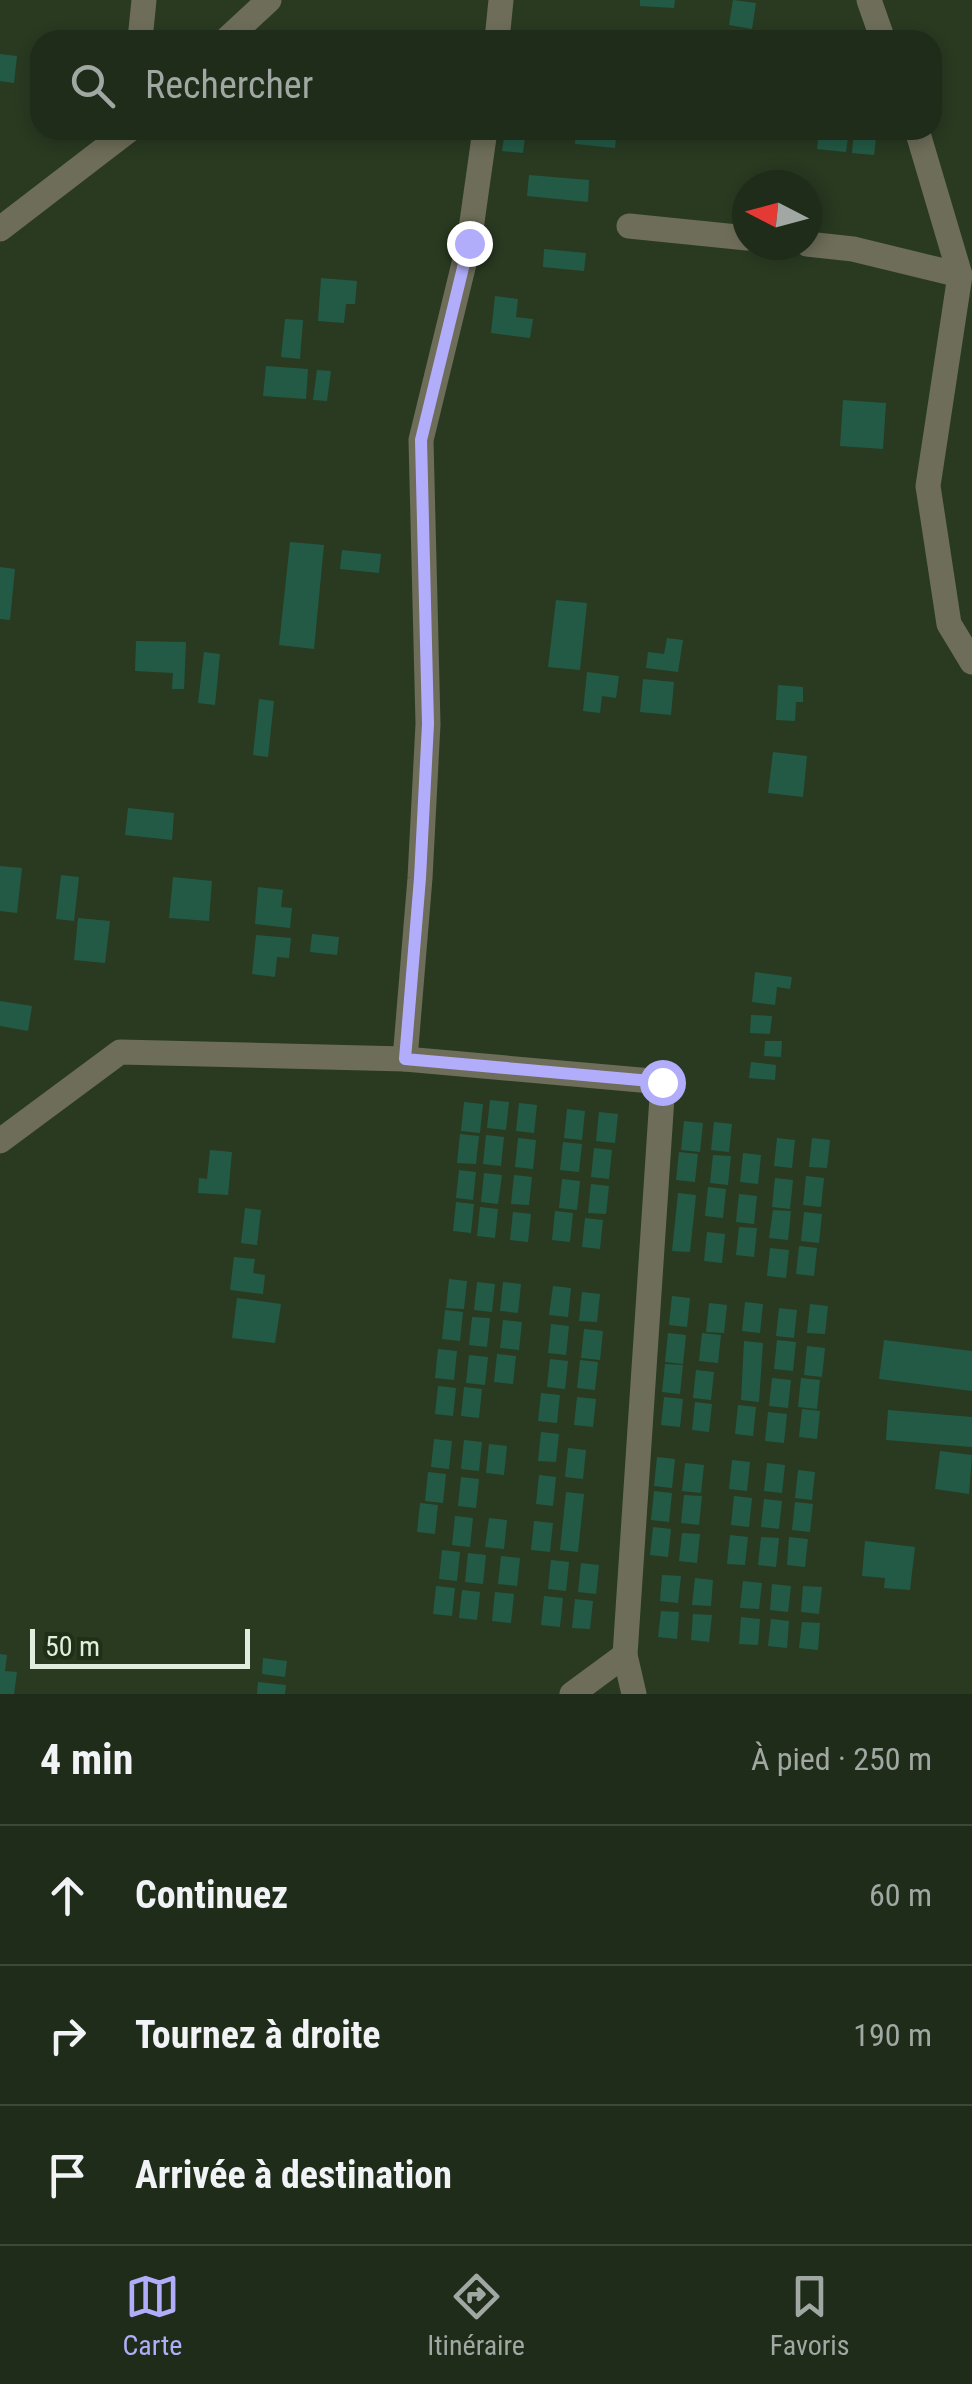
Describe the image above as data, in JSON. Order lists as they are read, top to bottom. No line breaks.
{"scale_bar":"50 m","north":"left","page":{"search":"Rechercher","scale":"50 m","heading":["4 min","À pied · 250 m"],"list":[["Continuez","60 m"],["Tournez à droite","190 m"],"Arrivée à destination"],"nav":["Carte","Itinéraire","Favoris"]}}
